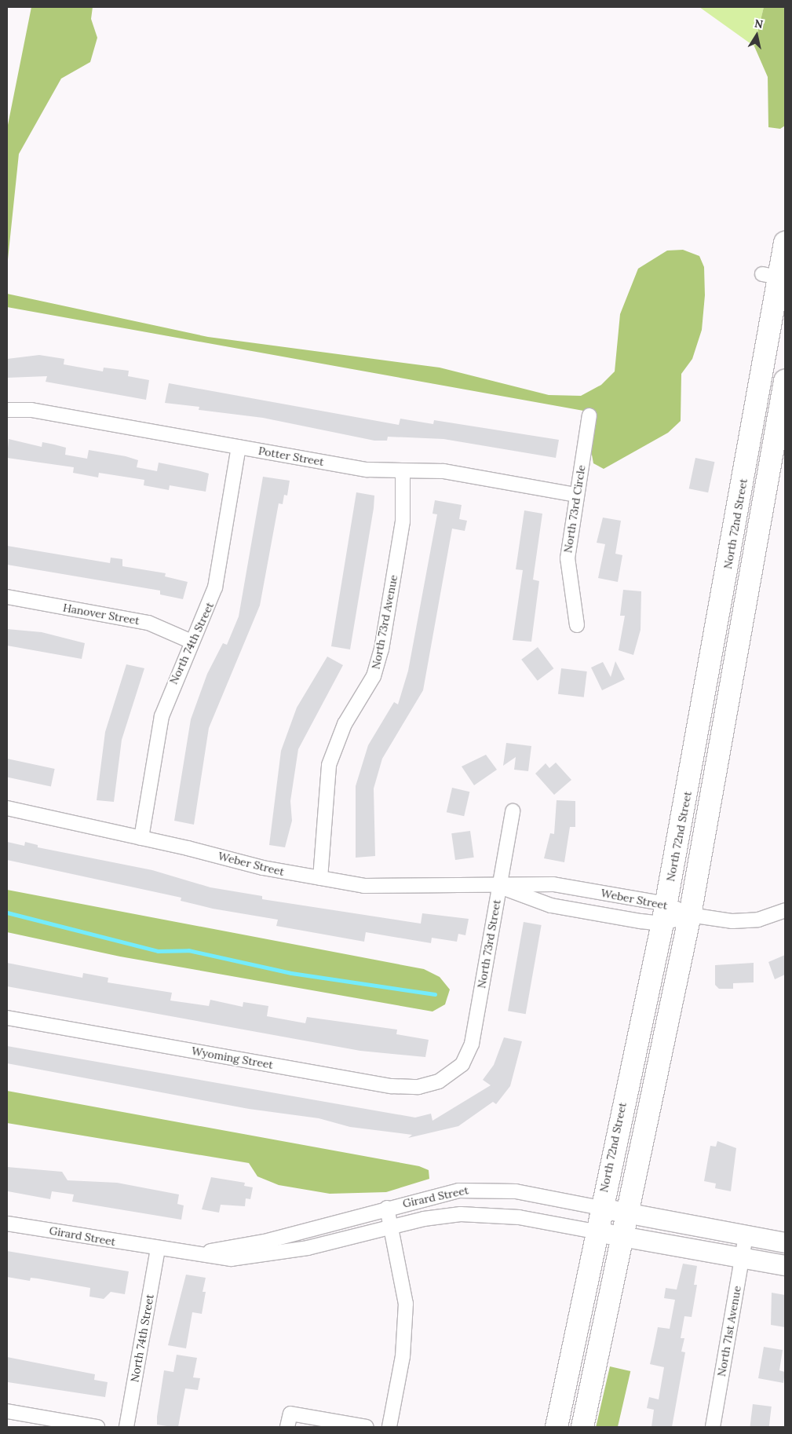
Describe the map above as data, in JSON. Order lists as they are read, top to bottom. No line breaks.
{"streets":{"main road":["North 72nd Street"],"street":["Potter Street","North 73rd Circle","Hanover Street","North 73rd Avenue","North 74th Street","Weber Street","North 73rd Street","Wyoming Street","Girard Street","North 71st Avenue"]},"crossings":[["Potter Street","North 73rd Circle"],["Potter Street","North 73rd Avenue"],["Potter Street","North 74th Street"],["North 72nd Street","Weber Street"],["North 72nd Street","Girard Street"],["Hanover Street","North 74th Street"],["North 73rd Avenue","Weber Street"],["North 74th Street","Weber Street"],["North 74th Street","Girard Street"],["Weber Street","North 73rd Street"],["North 73rd Street","Wyoming Street"],["Girard Street","North 71st Avenue"]],"north":"top"}
